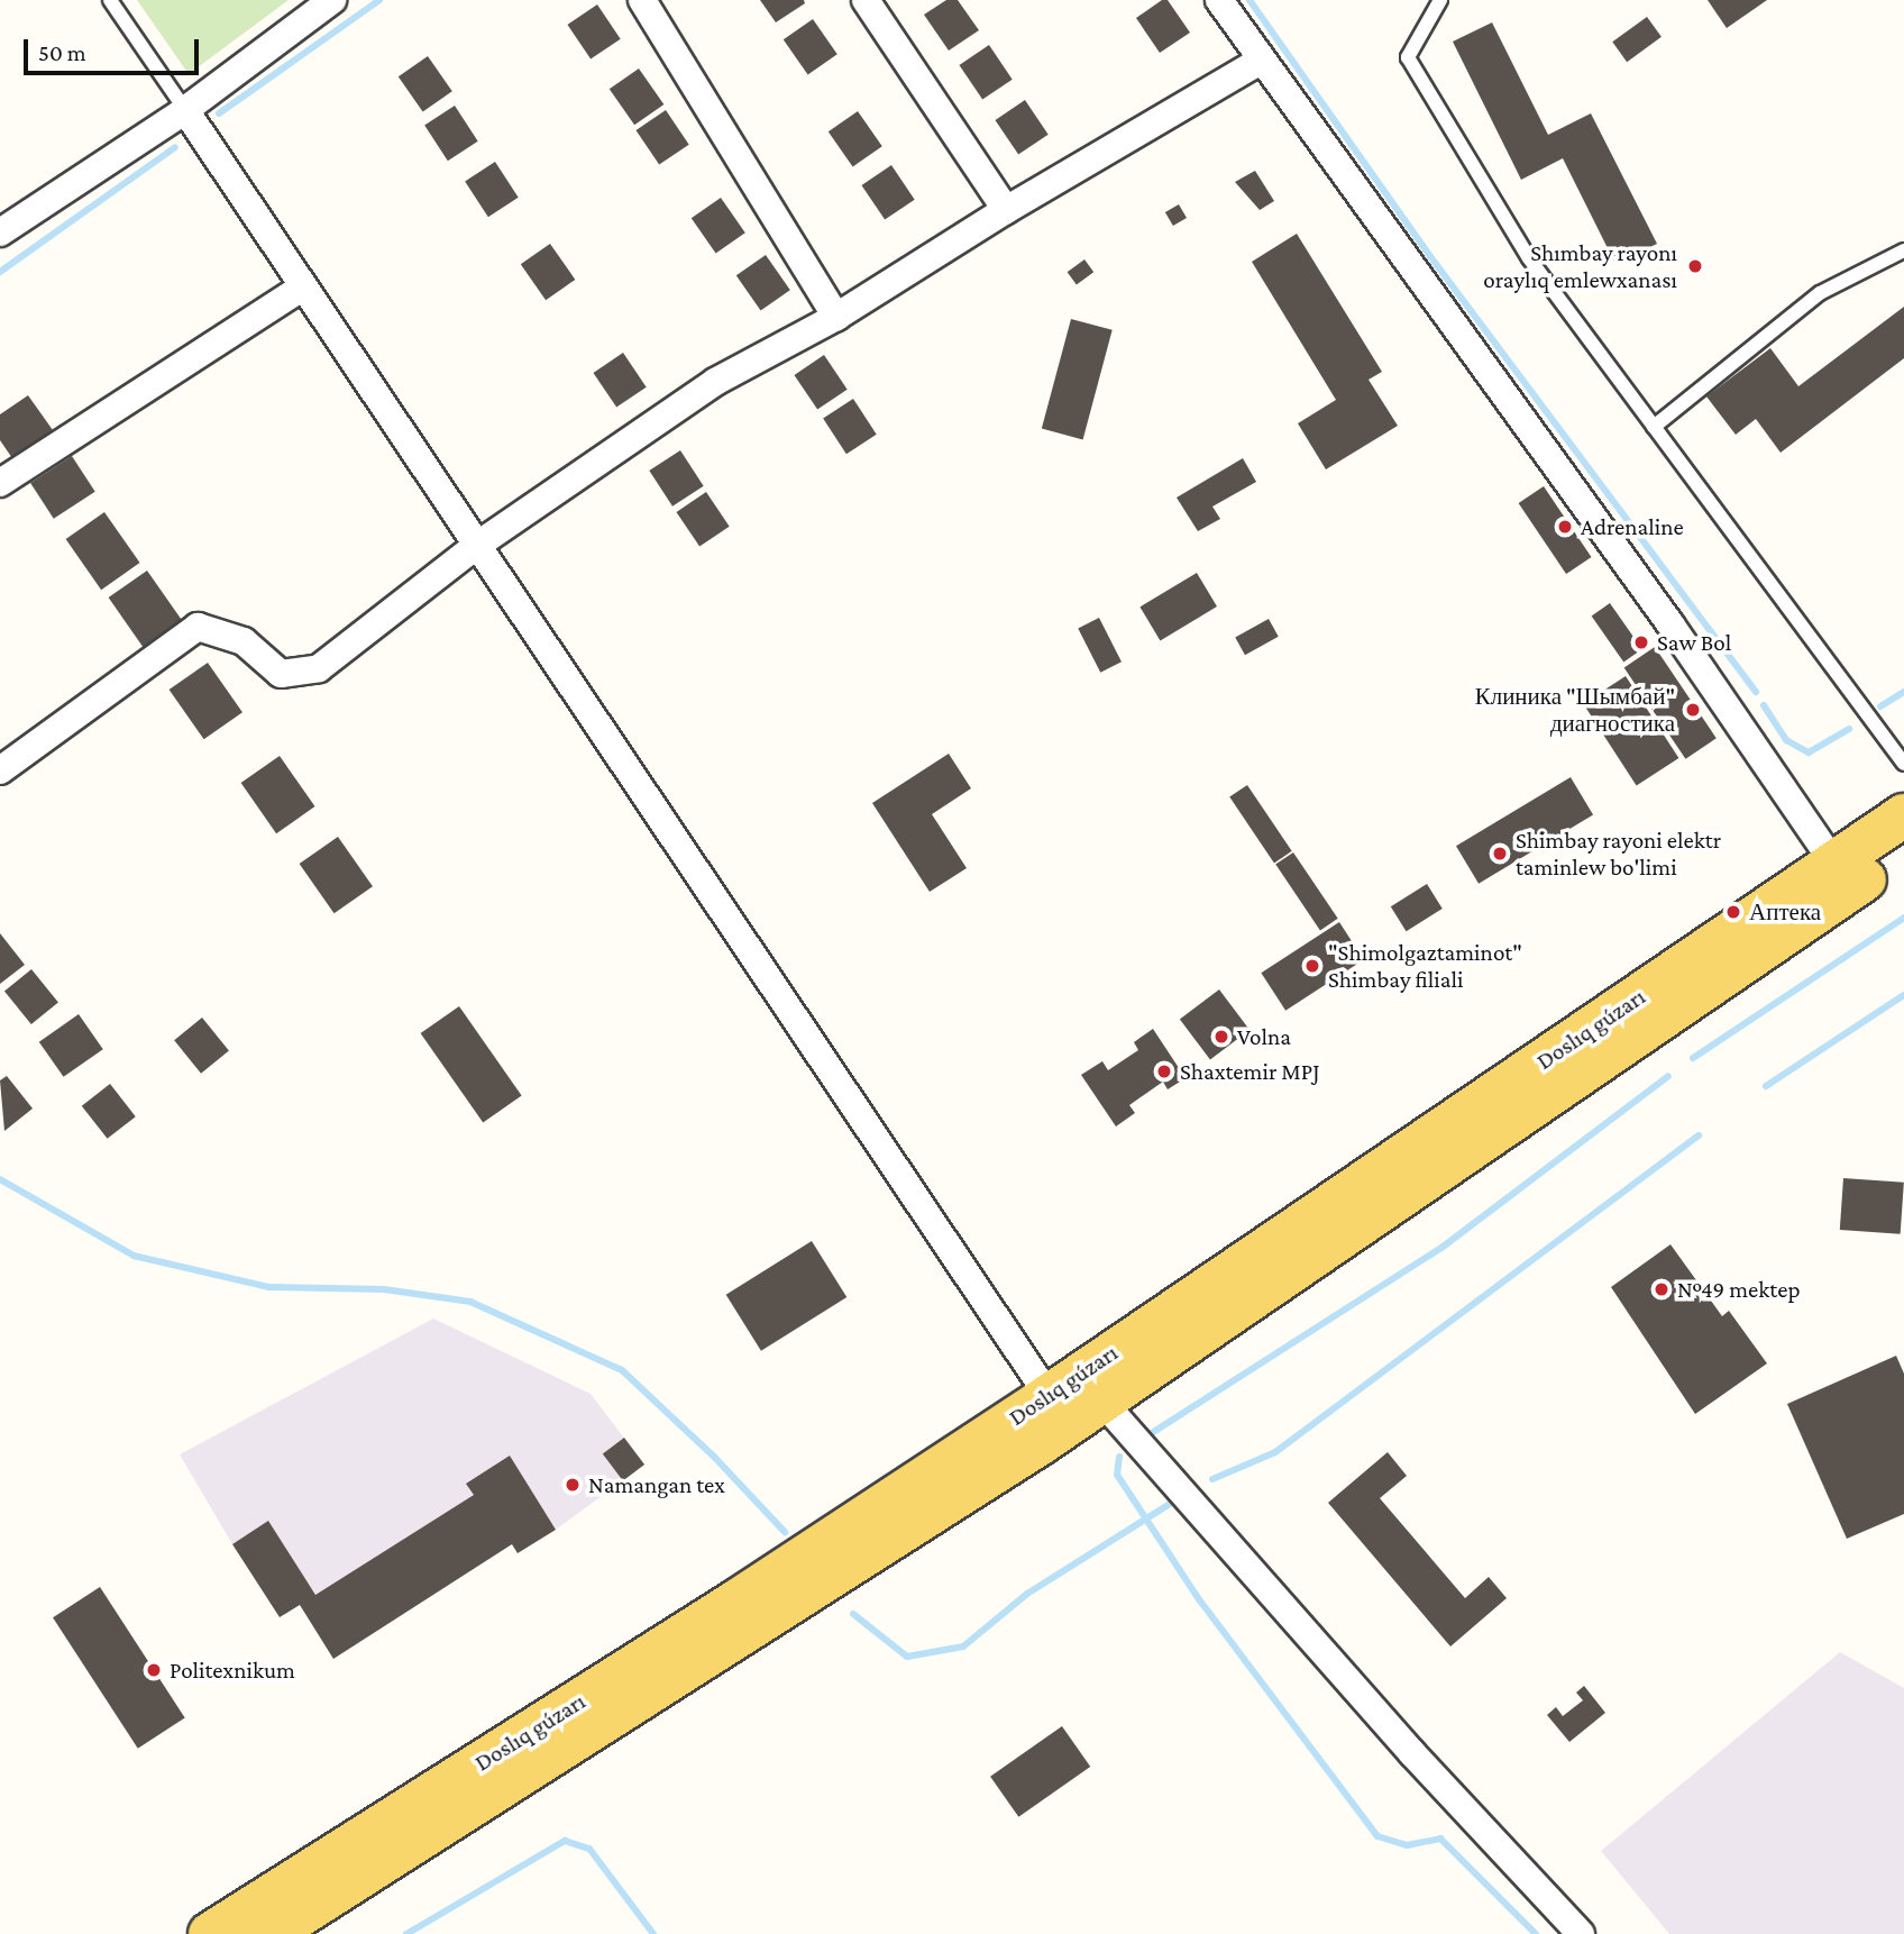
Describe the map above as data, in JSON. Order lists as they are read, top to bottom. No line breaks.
{"streets":{"main road":["Doslıq gúzarı"]},"places":["Shımbay rayonı oraylıq emlewxanası","Adrenaline","Saw Bol","Клиника \"Шымбай\" диагностика","Shimbay rayoni elektr taminlew bo'limi","Аптека","\"Shimolgaztaminot\" Shimbay filiali","Volna","Shaxtemir MPJ","№49 mektep","Namangan tex","Politexnikum"],"scale_bar":"50 m"}
